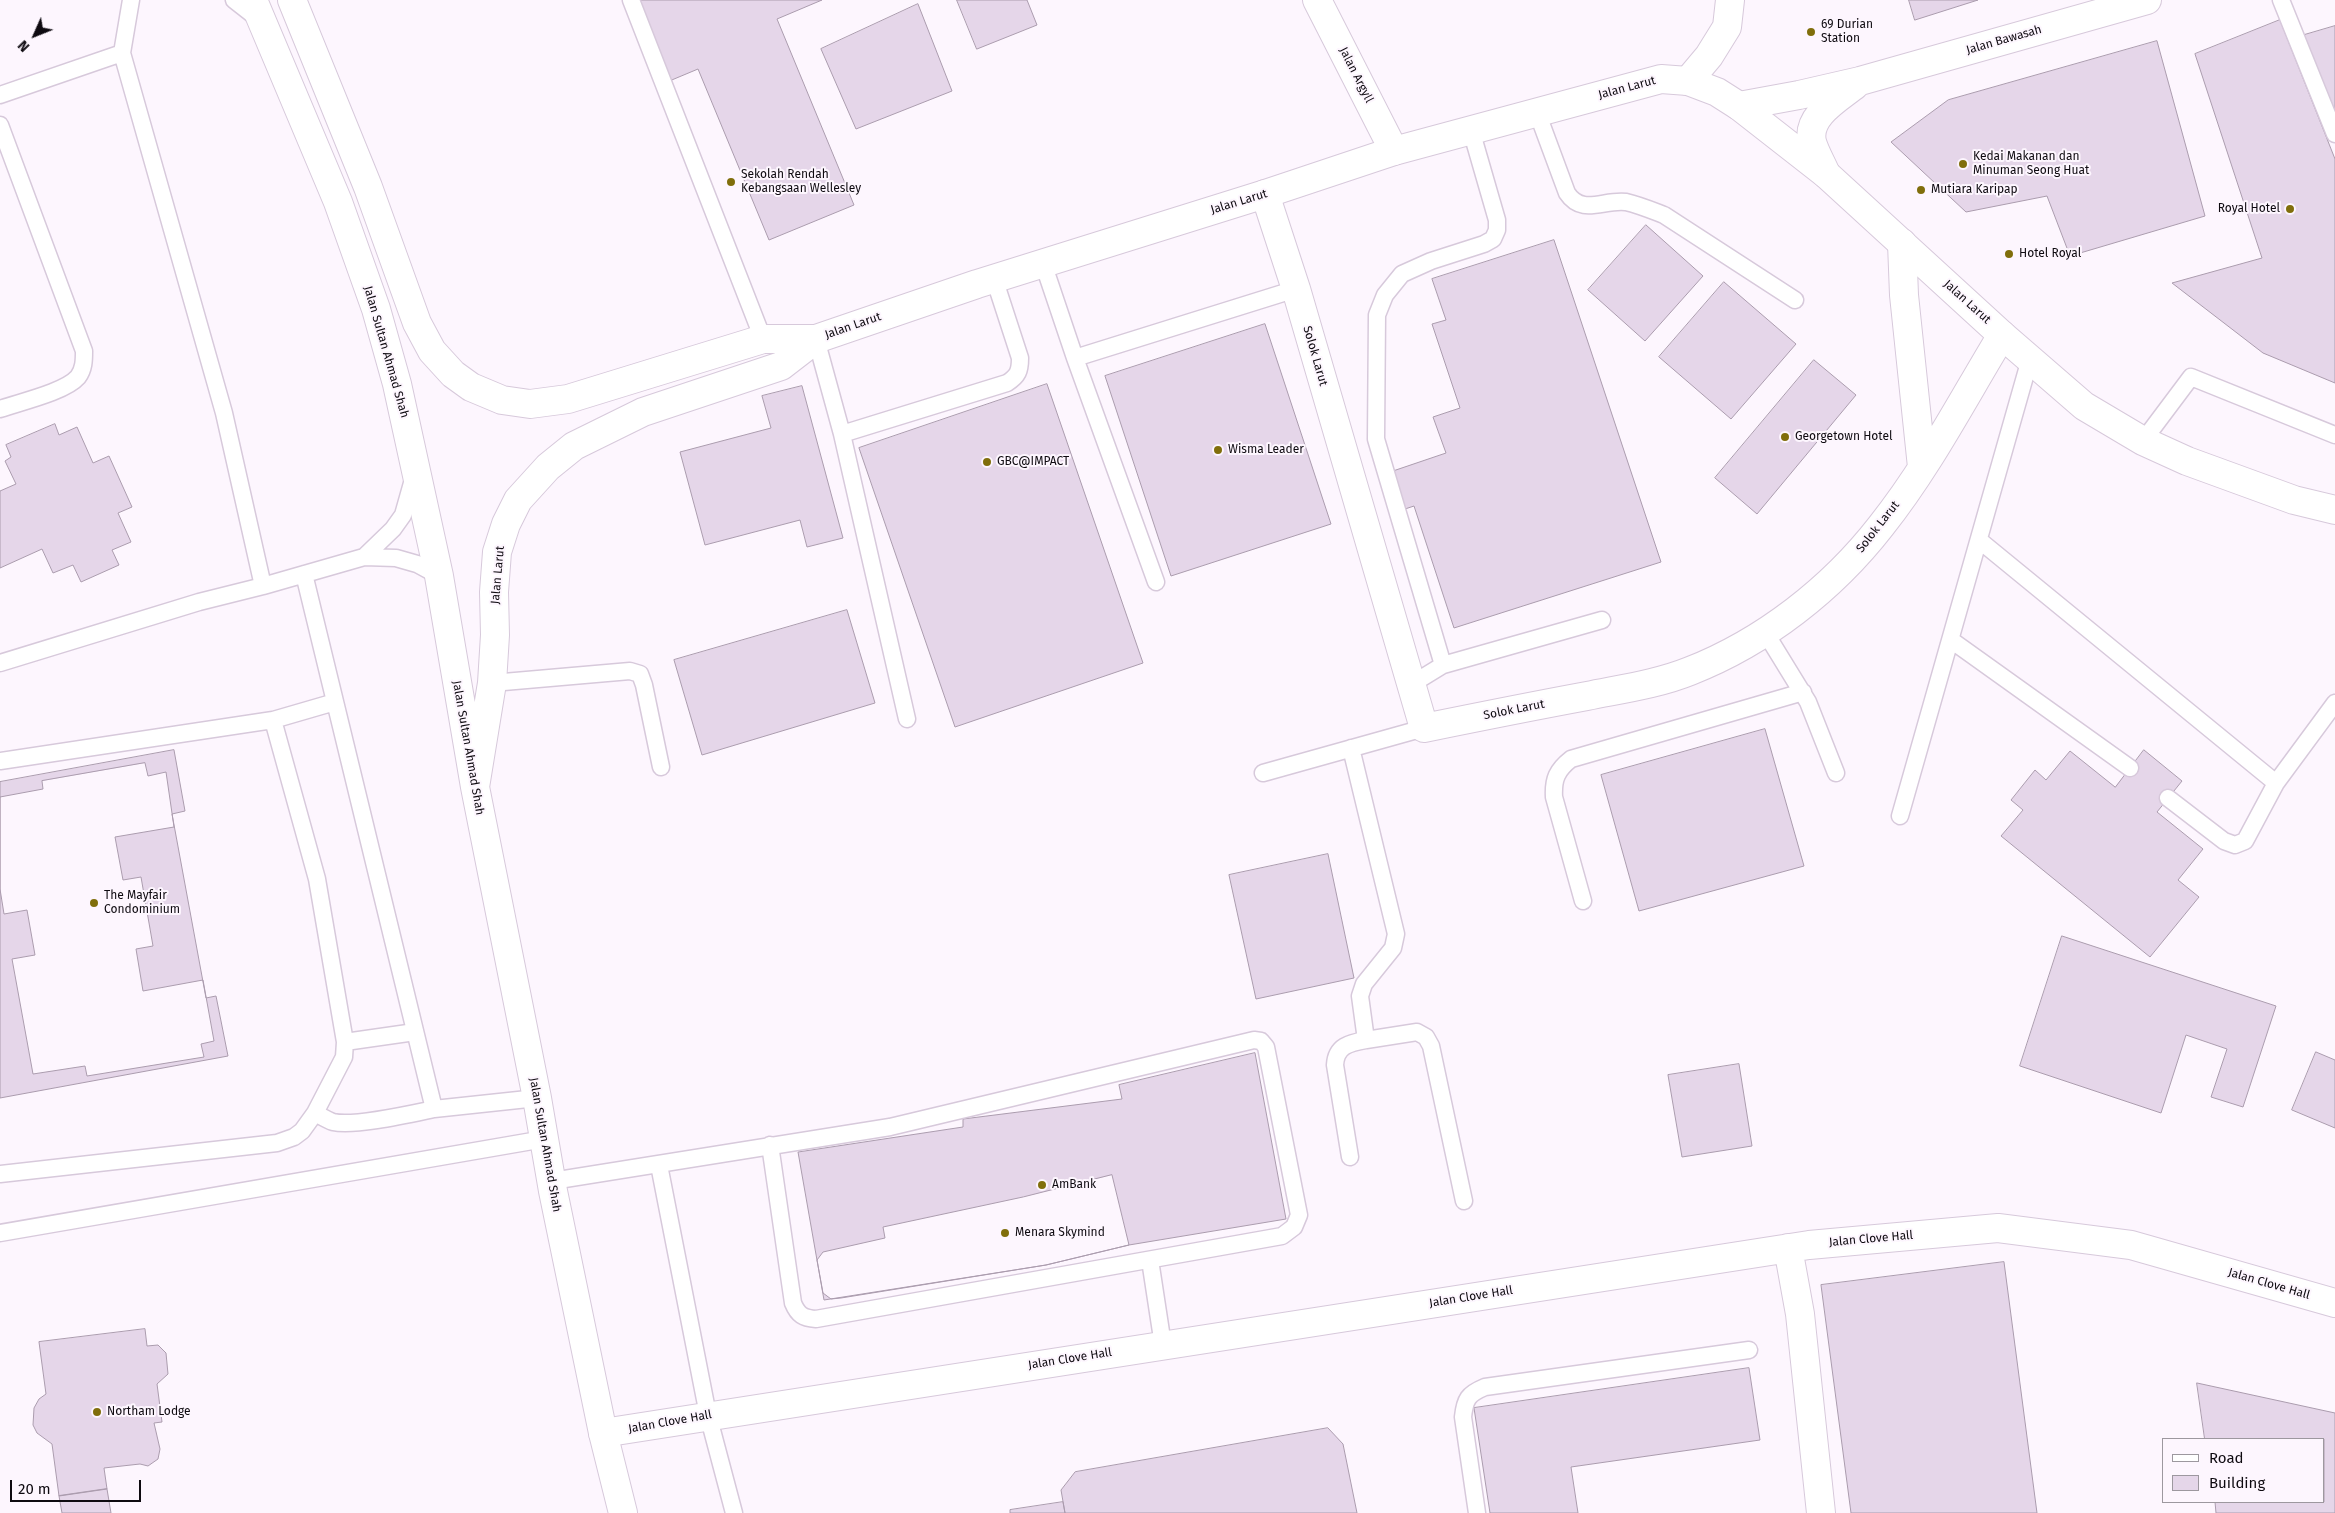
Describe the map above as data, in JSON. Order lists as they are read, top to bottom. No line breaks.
{"streets":{"main road":["Jalan Bawasah","Jalan Argyll","Jalan Larut","Jalan Sultan Ahmad Shah","Solok Larut","Jalan Clove Hall"]},"crossings":[["Jalan Bawasah","Jalan Larut"],["Jalan Argyll","Jalan Larut"],["Jalan Larut","Jalan Sultan Ahmad Shah"],["Jalan Larut","Solok Larut"],["Jalan Sultan Ahmad Shah","Jalan Clove Hall"]],"places":["69 Durian Station","Kedai Makanan dan Minuman Seong Huat","Sekolah Rendah Kebangsaan Wellesley","Mutiara Karipap","Royal Hotel","Hotel Royal","Georgetown Hotel","Wisma Leader","GBC@IMPACT","The Mayfair Condominium","AmBank","Menara Skymind","Northam Lodge"],"legend":["Road","Building"],"scale_bar":"20 m","north":"bottom left"}
